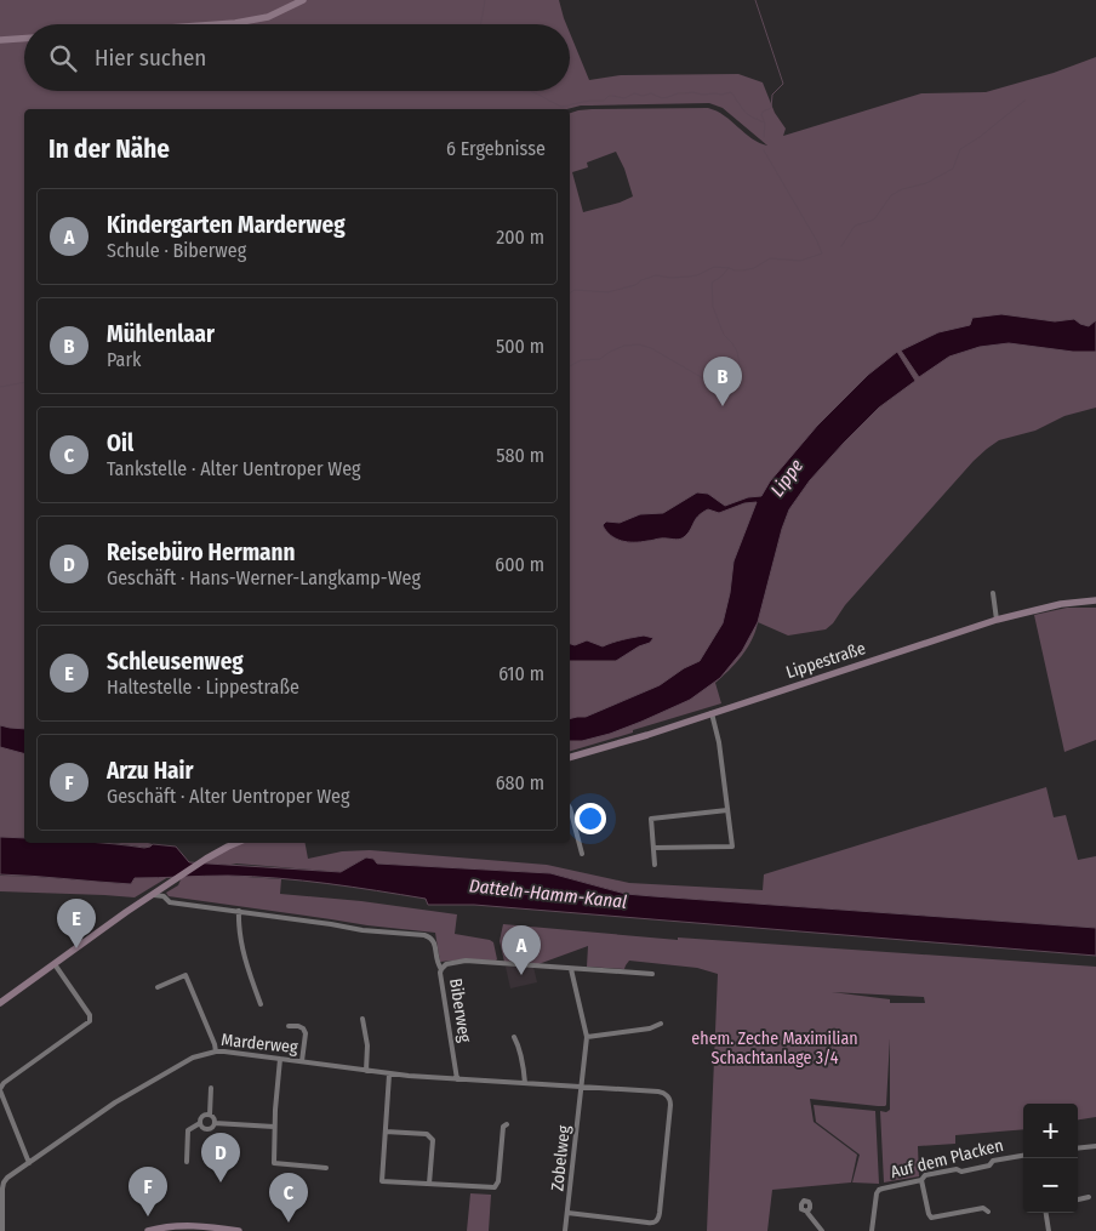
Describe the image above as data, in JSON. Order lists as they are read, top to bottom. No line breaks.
{"streets":{"main road":["Lippestraße"],"street":["Biberweg","Marderweg","Zobelweg","Auf dem Placken"]},"crossings":[["Biberweg","Marderweg"],["Marderweg","Zobelweg"]],"water":["Lippe","Datteln-Hamm-Kanal"],"parks":["ehem. Zeche Maximilian Schachtanlage 3/4"],"page":{"search":"Hier suchen","heading":["In der Nähe","6 Ergebnisse"],"list":[{"mark":"A","name":"Kindergarten Marderweg","note":"Schule · Biberweg","value":"200 m"},{"mark":"B","name":"Mühlenlaar","note":"Park","value":"500 m"},{"mark":"C","name":"Oil","note":"Tankstelle · Alter Uentroper Weg","value":"580 m"},{"mark":"D","name":"Reisebüro Hermann","note":"Geschäft · Hans-Werner-Langkamp-Weg","value":"600 m"},{"mark":"E","name":"Schleusenweg","note":"Haltestelle · Lippestraße","value":"610 m"},{"mark":"F","name":"Arzu Hair","note":"Geschäft · Alter Uentroper Weg","value":"680 m"}],"pins":["B","E","A","D","F","C"],"map_buttons":["+","−"]}}
